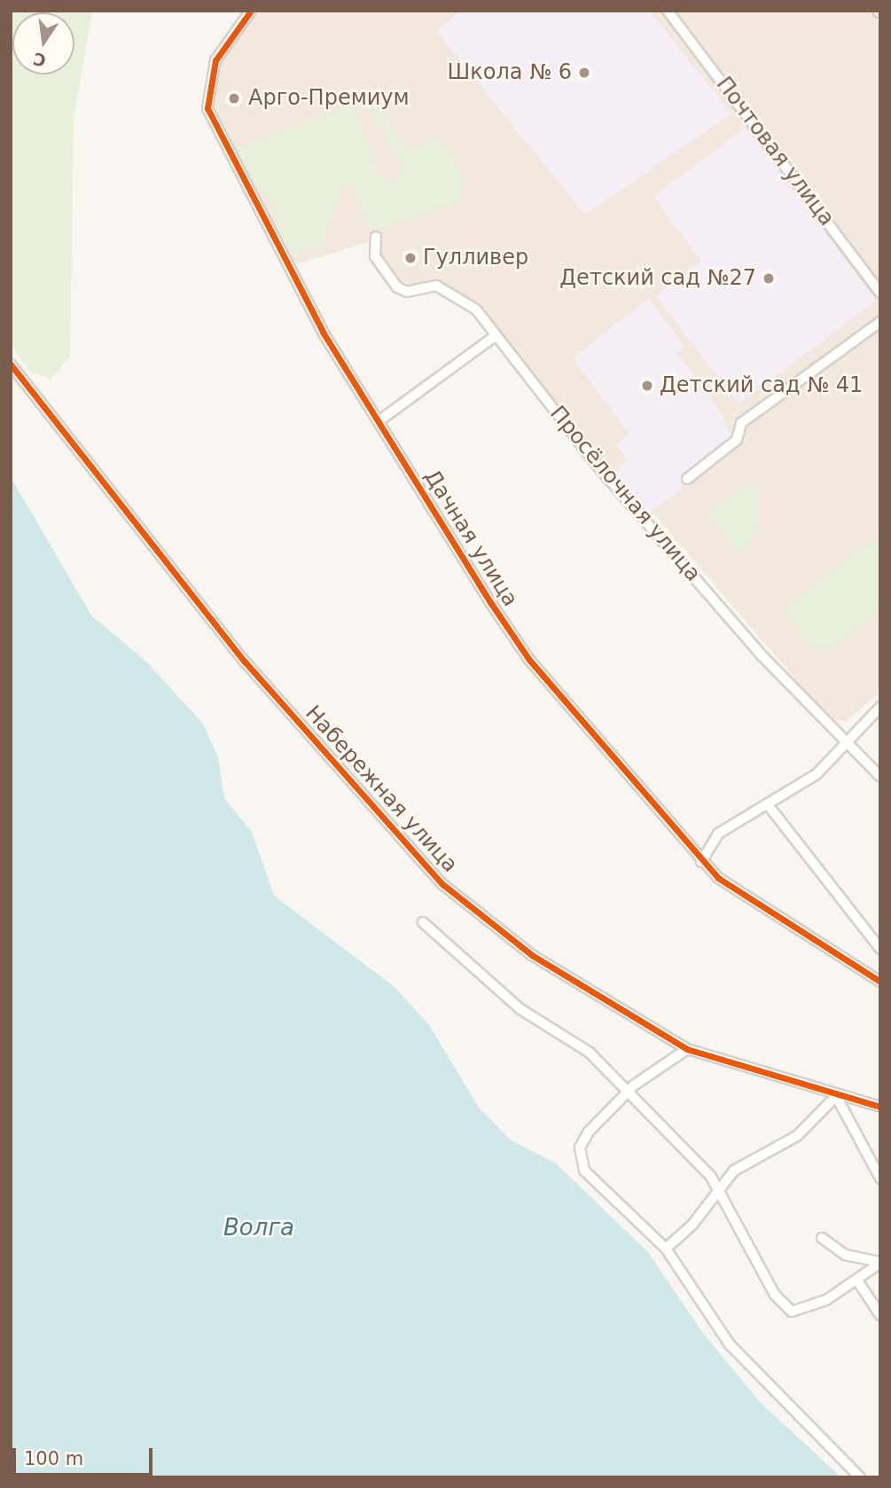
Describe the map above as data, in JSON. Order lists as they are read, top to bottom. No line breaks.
{"streets":{"street":["Почтовая улица","Просёлочная улица","Дачная улица","Набережная улица"]},"water":["Волга"],"places":["Школа № 6","Арго-Премиум","Гулливер","Детский сад №27","Детский сад № 41"],"scale_bar":"100 m","north":"bottom"}
